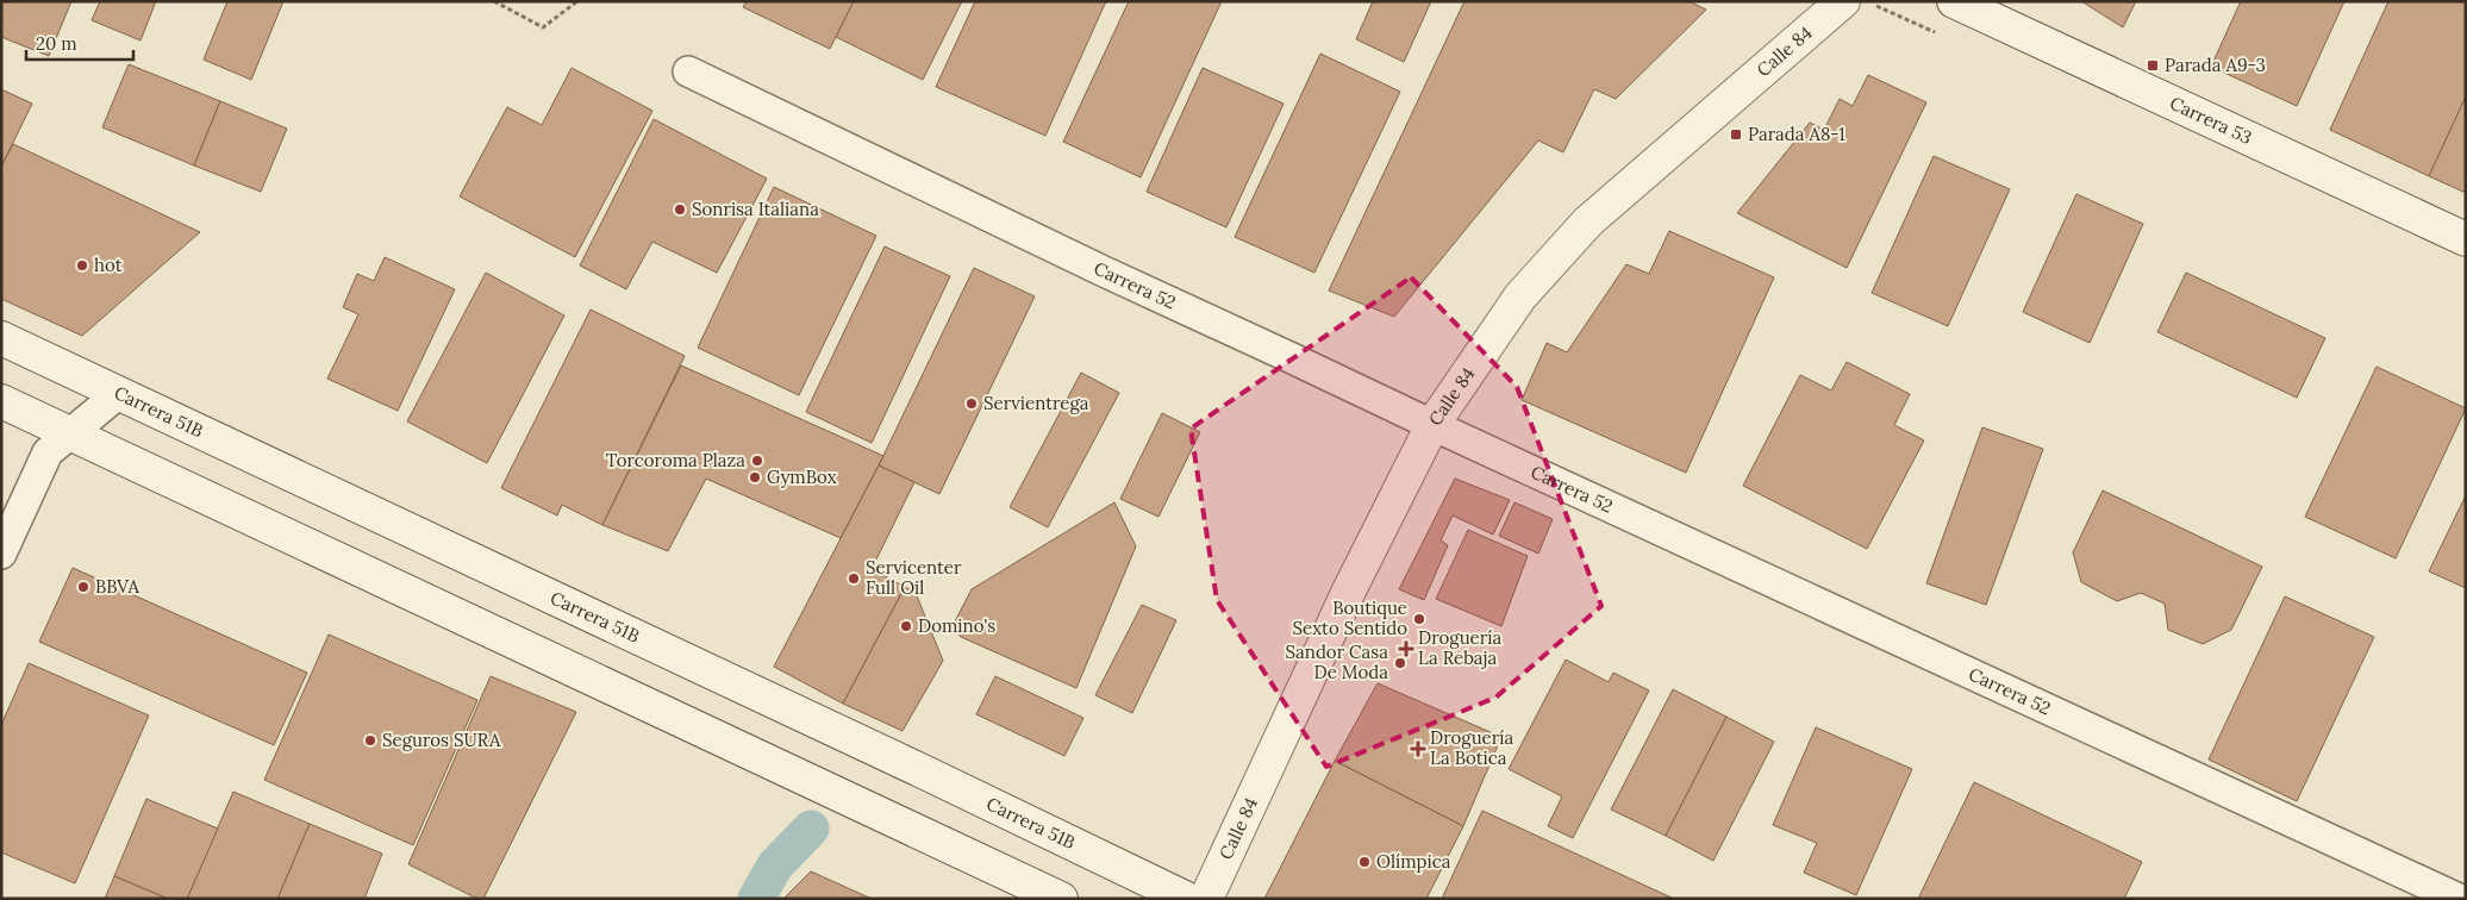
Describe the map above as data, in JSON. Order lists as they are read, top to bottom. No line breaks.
{"streets":{"main road":["Calle 84","Carrera 53","Carrera 51B"],"street":["Carrera 52"]},"crossings":[["Calle 84","Carrera 52"]],"places":{"transit":["Parada A9-3","Parada A8-1"],"other":["Sonrisa Italiana","hot","Servientrega","Torcoroma Plaza","GymBox","Servicenter Full Oil","BBVA","Boutique Sexto Sentido","Domino's","Sandor Casa De Moda","Seguros SURA","Olímpica"],"health":["Droguería La Rebaja","Droguería La Botica"]},"scale_bar":"20 m"}
